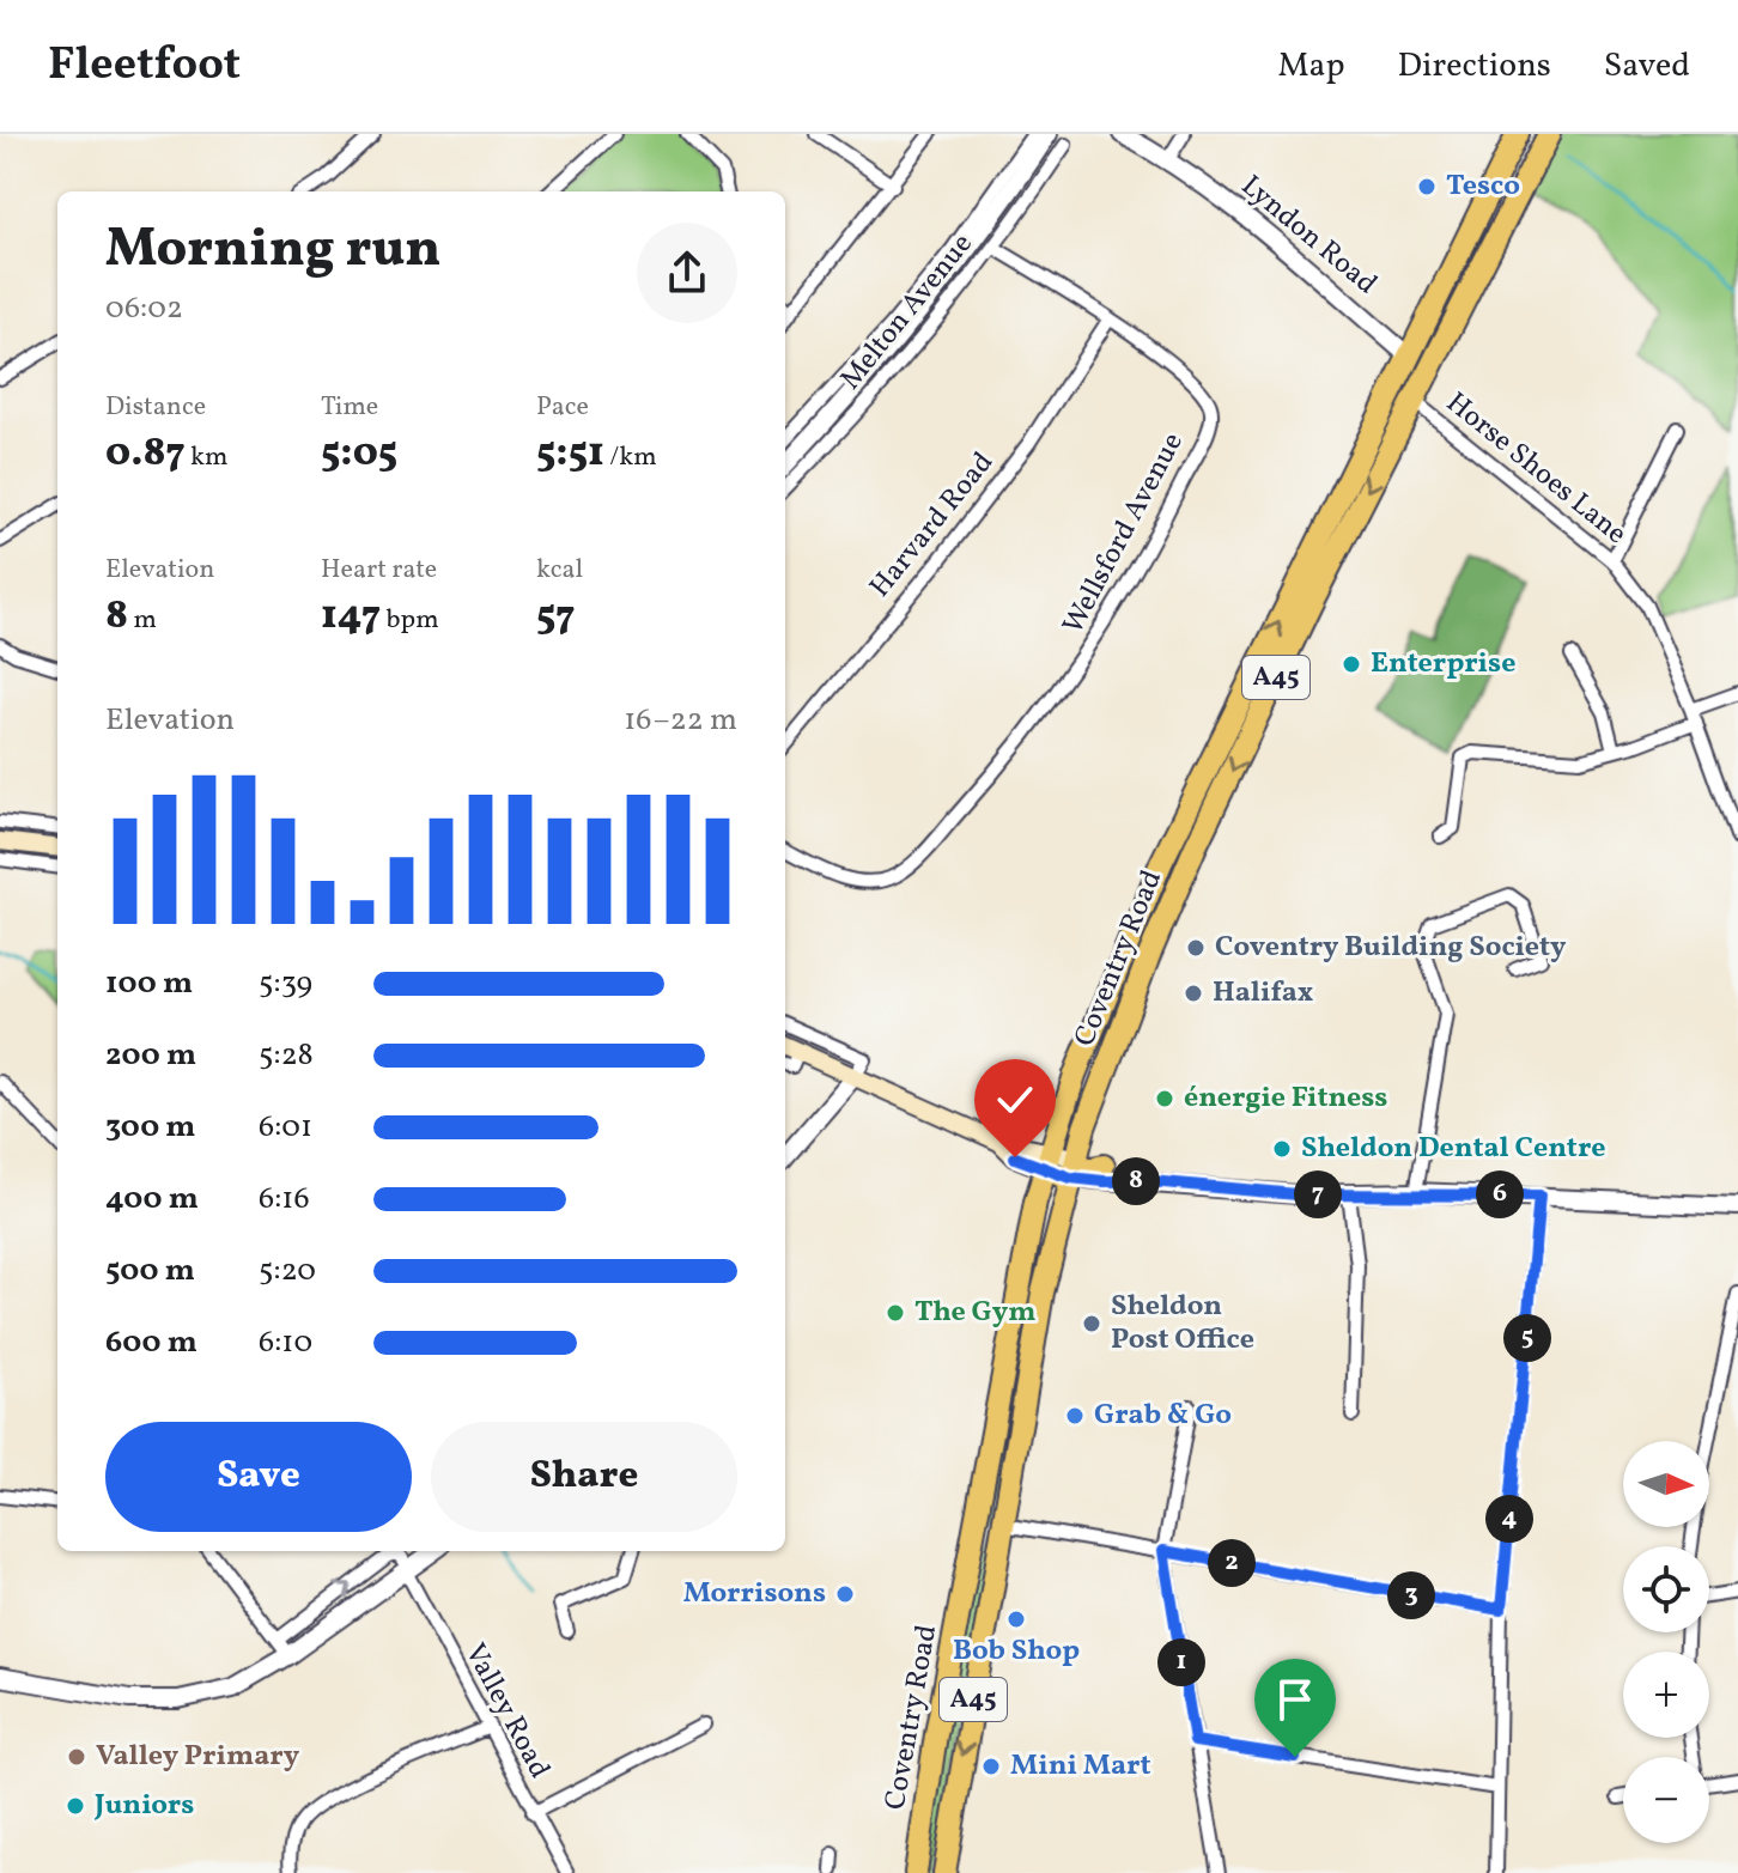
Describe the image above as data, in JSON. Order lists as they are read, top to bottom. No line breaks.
{"streets":{"highway":["A45","Coventry Road"],"street":["Lyndon Road","Melton Avenue","Horse Shoes Lane","Harvard Road","Wellsford Avenue","Valley Road"]},"crossings":[["Lyndon Road","Coventry Road"],["Melton Avenue","Wellsford Avenue"],["Horse Shoes Lane","Coventry Road"],["Harvard Road","Wellsford Avenue"]],"places":["Tesco","Enterprise","Coventry Building Society","Halifax","énergie Fitness","Sheldon Dental Centre","The Gym","Sheldon Post Office","Grab & Go","Morrisons","Bob Shop","Valley Primary","Mini Mart","Juniors"],"north":"right","page":{"header":"Fleetfoot","nav":["Map","Directions","Saved"],"heading":["Morning run","06:02"],"stats":[["Distance","0.87 km"],["Time","5:05"],["Pace","5:51 /km"],["Elevation","8 m"],["Heart rate","147 bpm"],["kcal","57"]],"chart":["Elevation","16–22 m"],"list":[{"name":"100 m","note":"5:39"},{"name":"200 m","note":"5:28"},{"name":"300 m","note":"6:01"},{"name":"400 m","note":"6:16"},{"name":"500 m","note":"5:20"},{"name":"600 m","note":"6:10"}],"pins":["8","6","7","5","4","2","3","1"],"buttons":["Save","Share"],"map_buttons":["+","−"]}}
